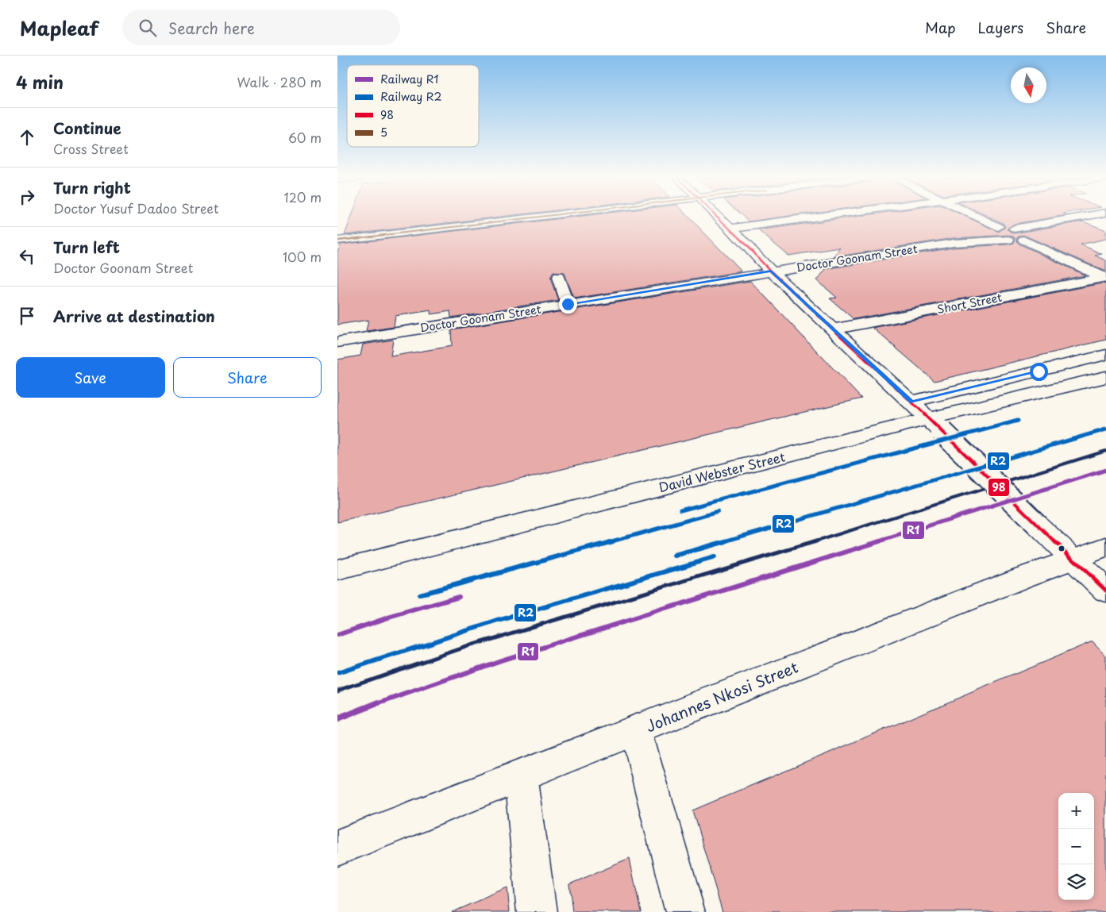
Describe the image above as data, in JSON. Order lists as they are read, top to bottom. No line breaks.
{"streets":{"main road":["Doctor Goonam Street","Short Street","David Webster Street","Johannes Nkosi Street"]},"lines":["transit line 98","transit line 5","rail line R2","rail line R1"],"legend":["Railway R1","Railway R2","98","5"],"north":"bottom","page":{"header":"Mapleaf","search":"Search here","nav":["Map","Layers","Share"],"heading":["4 min","Walk · 280 m"],"list":[["Continue","Cross Street","60 m"],["Turn right","Doctor Yusuf Dadoo Street","120 m"],["Turn left","Doctor Goonam Street","100 m"],"Arrive at destination"],"buttons":["Save","Share"],"map_buttons":["+","−"]}}
